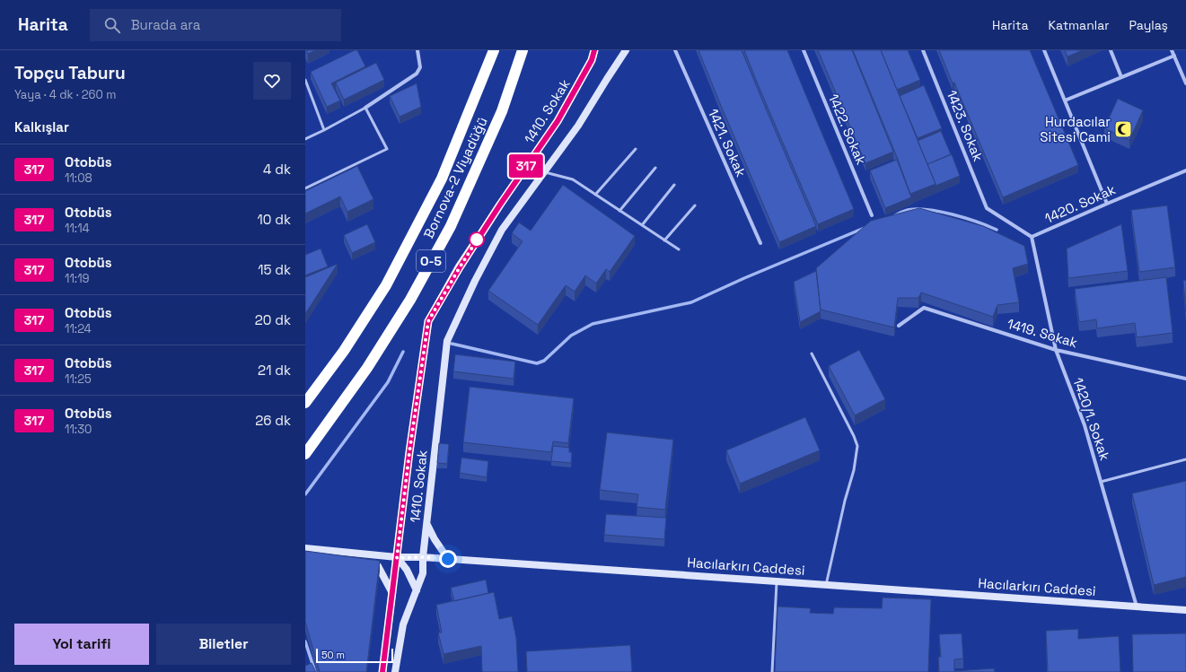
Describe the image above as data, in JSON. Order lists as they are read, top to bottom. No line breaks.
{"streets":{"highway":["Bornova-2 Viyadüğü","O-5"],"street":["1410. Sokak","1423. Sokak","1422. Sokak","1421. Sokak","1420. Sokak","1419. Sokak","1420/1. Sokak","Hacılarkırı Caddesi"]},"crossings":[["1410. Sokak","Hacılarkırı Caddesi"],["1423. Sokak","1420. Sokak"],["1420. Sokak","1420/1. Sokak"],["1419. Sokak","1420/1. Sokak"],["1420/1. Sokak","Hacılarkırı Caddesi"]],"places":{"mosque":["Hurdacılar Sitesi Cami"]},"lines":["bus line 317"],"scale_bar":"50 m","page":{"header":"Harita","search":"Burada ara","nav":["Harita","Katmanlar","Paylaş"],"heading":[["Topçu Taburu","Yaya · 4 dk · 260 m"],"Kalkışlar"],"on_map":"317","list":[{"mark":"317","name":"Otobüs","note":"11:08","value":"4 dk"},{"mark":"317","name":"Otobüs","note":"11:14","value":"10 dk"},{"mark":"317","name":"Otobüs","note":"11:19","value":"15 dk"},{"mark":"317","name":"Otobüs","note":"11:24","value":"20 dk"},{"mark":"317","name":"Otobüs","note":"11:25","value":"21 dk"},{"mark":"317","name":"Otobüs","note":"11:30","value":"26 dk"}],"buttons":["Yol tarifi","Biletler"],"scale":"50 m"}}
